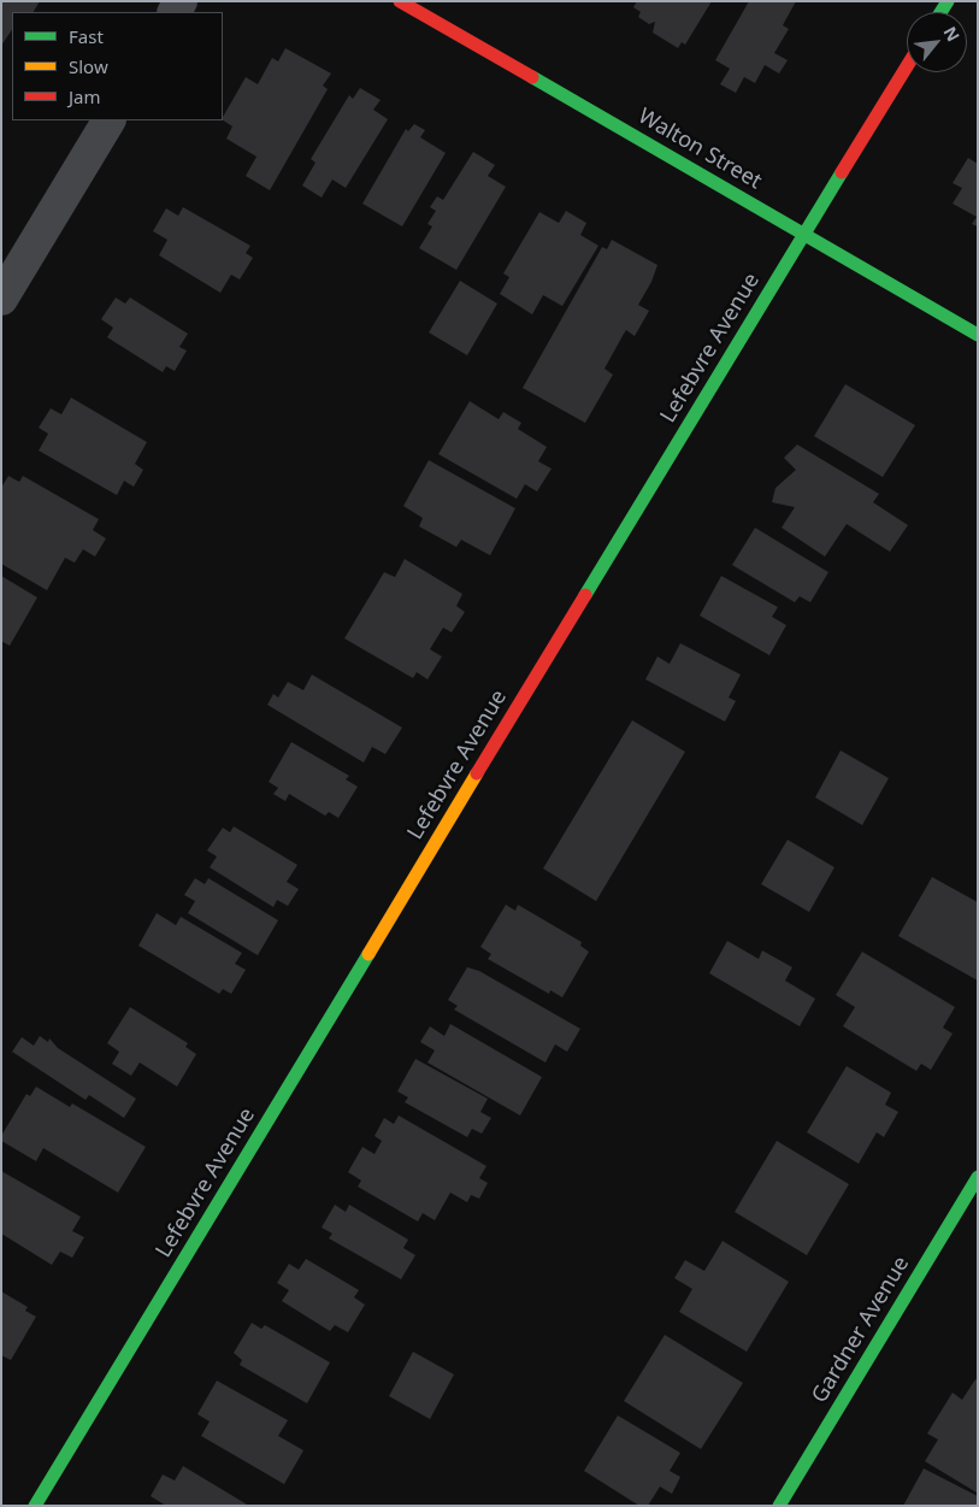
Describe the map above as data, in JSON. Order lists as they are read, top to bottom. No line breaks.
{"streets":{"street":["Walton Street","Lefebvre Avenue","Gardner Avenue"]},"crossings":[["Walton Street","Lefebvre Avenue"]],"legend":["Fast","Slow","Jam"],"north":"top right"}
